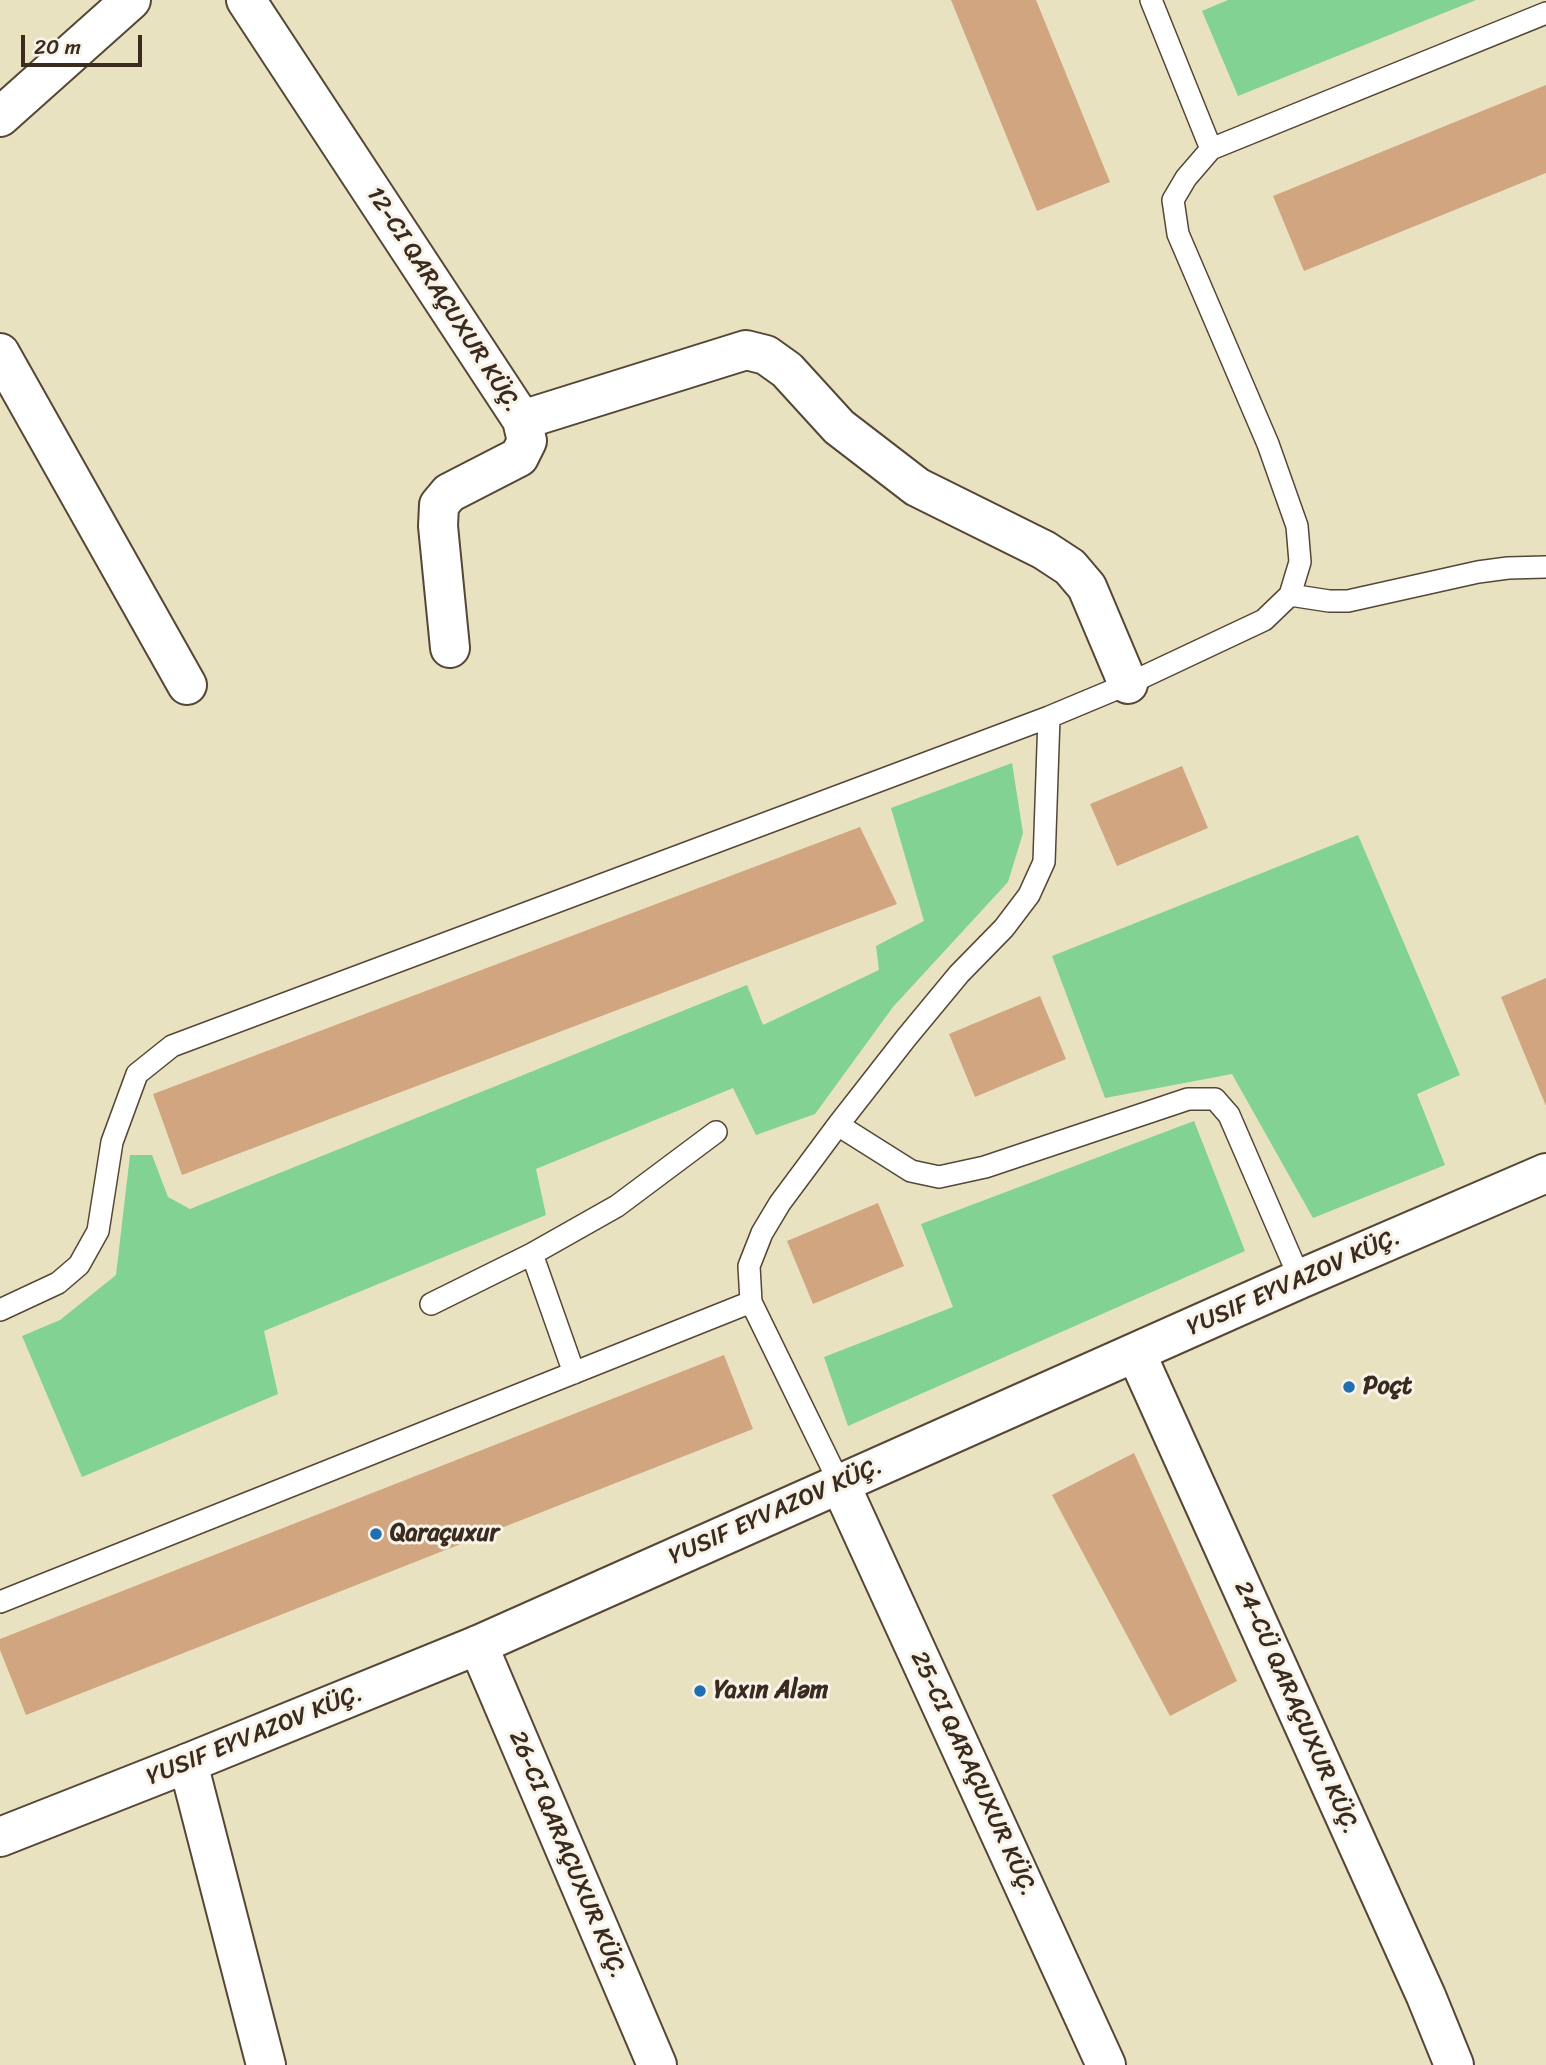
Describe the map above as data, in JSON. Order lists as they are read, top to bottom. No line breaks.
{"streets":{"street":["12-CI QARAÇUXUR KÜÇ.","YUSIF EYVAZOV KÜÇ.","24-CÜ QARAÇUXUR KÜÇ.","25-CI QARAÇUXUR KÜÇ."]},"crossings":[["YUSIF EYVAZOV KÜÇ.","24-CÜ QARAÇUXUR KÜÇ."],["YUSIF EYVAZOV KÜÇ.","25-CI QARAÇUXUR KÜÇ."]],"places":["Poçt","Qaraçuxur","Yaxın Aləm"],"scale_bar":"20 m"}
